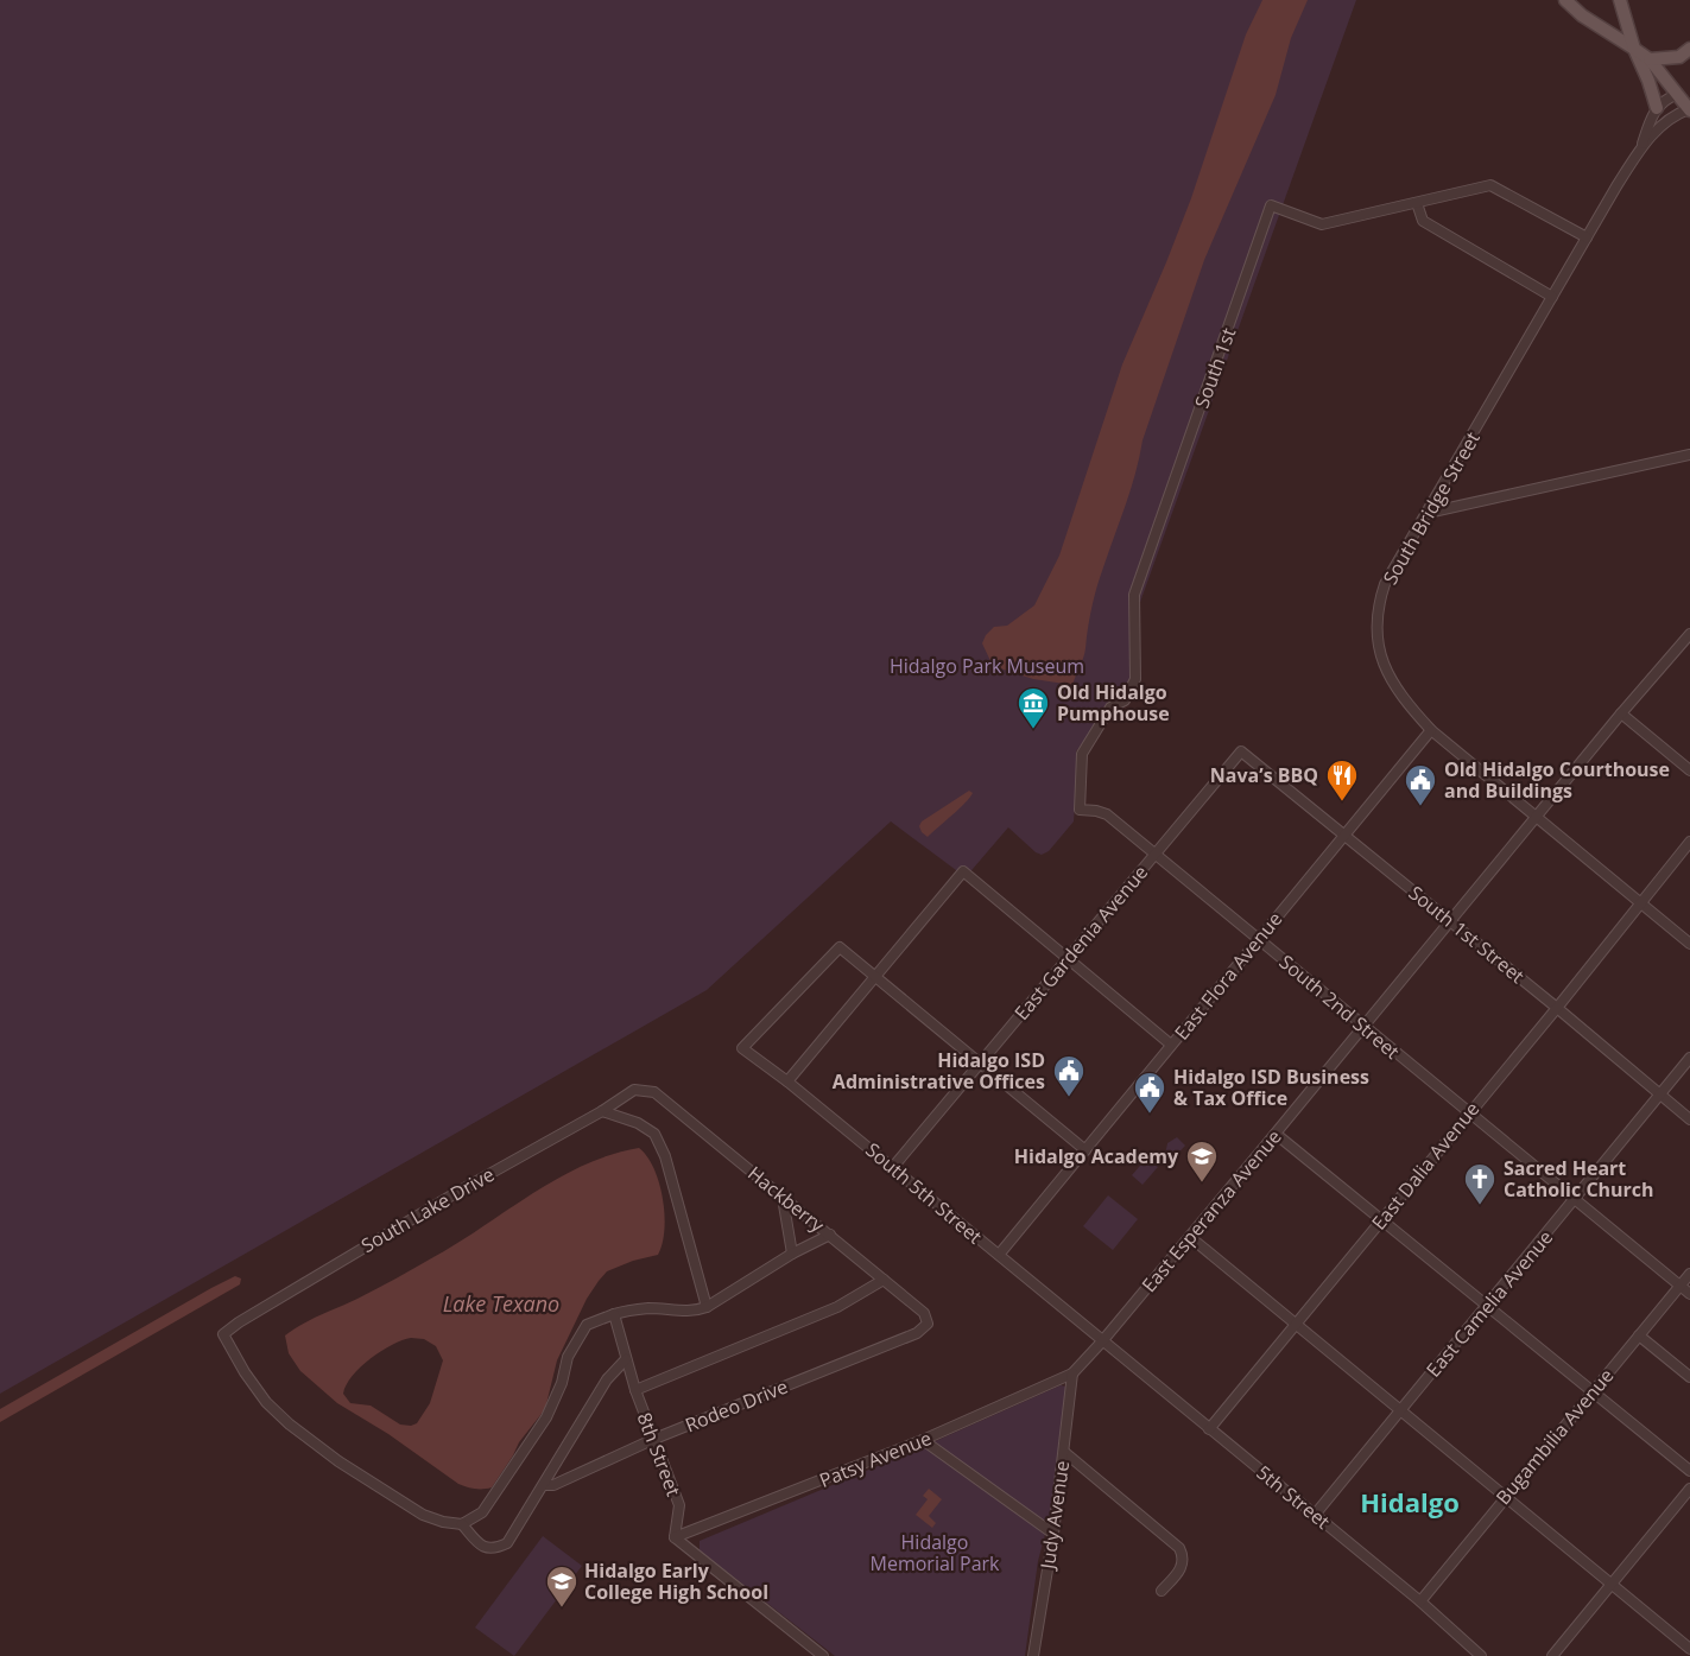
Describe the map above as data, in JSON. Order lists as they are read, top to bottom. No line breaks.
{"streets":{"street":["South 1st","South Bridge Street","South 1st Street","East Gardenia Avenue","East Flora Avenue","South 2nd Street","East Dalia Avenue","South 5th Street","Hackberry","South Lake Drive","East Esperanza Avenue","East Camelia Avenue","Rodeo Drive","Bugambilia Avenue","8th Street","Patsy Avenue","5th Street","Judy Avenue"]},"crossings":[["South 1st","South Bridge Street"],["South 1st","South 2nd Street"],["South Bridge Street","East Flora Avenue"],["South Bridge Street","East Dalia Avenue"],["South Bridge Street","East Esperanza Avenue"],["South 1st Street","East Gardenia Avenue"],["South 1st Street","East Flora Avenue"],["South 1st Street","East Dalia Avenue"],["South 1st Street","East Esperanza Avenue"],["South 1st Street","East Camelia Avenue"],["East Gardenia Avenue","South 2nd Street"],["East Gardenia Avenue","South 5th Street"],["East Flora Avenue","South 2nd Street"],["East Flora Avenue","South 5th Street"],["South 2nd Street","East Dalia Avenue"],["South 2nd Street","East Esperanza Avenue"],["South 2nd Street","East Camelia Avenue"],["South 2nd Street","Bugambilia Avenue"],["East Dalia Avenue","5th Street"],["South 5th Street","East Esperanza Avenue"],["South 5th Street","5th Street"],["Hackberry","South Lake Drive"],["Hackberry","Rodeo Drive"],["East Esperanza Avenue","Patsy Avenue"],["East Esperanza Avenue","5th Street"],["East Esperanza Avenue","Judy Avenue"],["East Camelia Avenue","5th Street"],["Rodeo Drive","8th Street"],["Bugambilia Avenue","5th Street"],["8th Street","Patsy Avenue"],["Patsy Avenue","Judy Avenue"]],"districts":["Hidalgo"],"water":["Lake Texano"],"parks":["Hidalgo Park Museum","Hidalgo Memorial Park"],"places":{"museum":["Old Hidalgo Pumphouse"],"restaurant":["Nava’s BBQ"],"public building":["Old Hidalgo Courthouse and Buildings","Hidalgo ISD Administrative Offices","Hidalgo ISD Business & Tax Office"],"school or university":["Hidalgo Academy","Hidalgo Early College High School"],"church":["Sacred Heart Catholic Church"]}}
